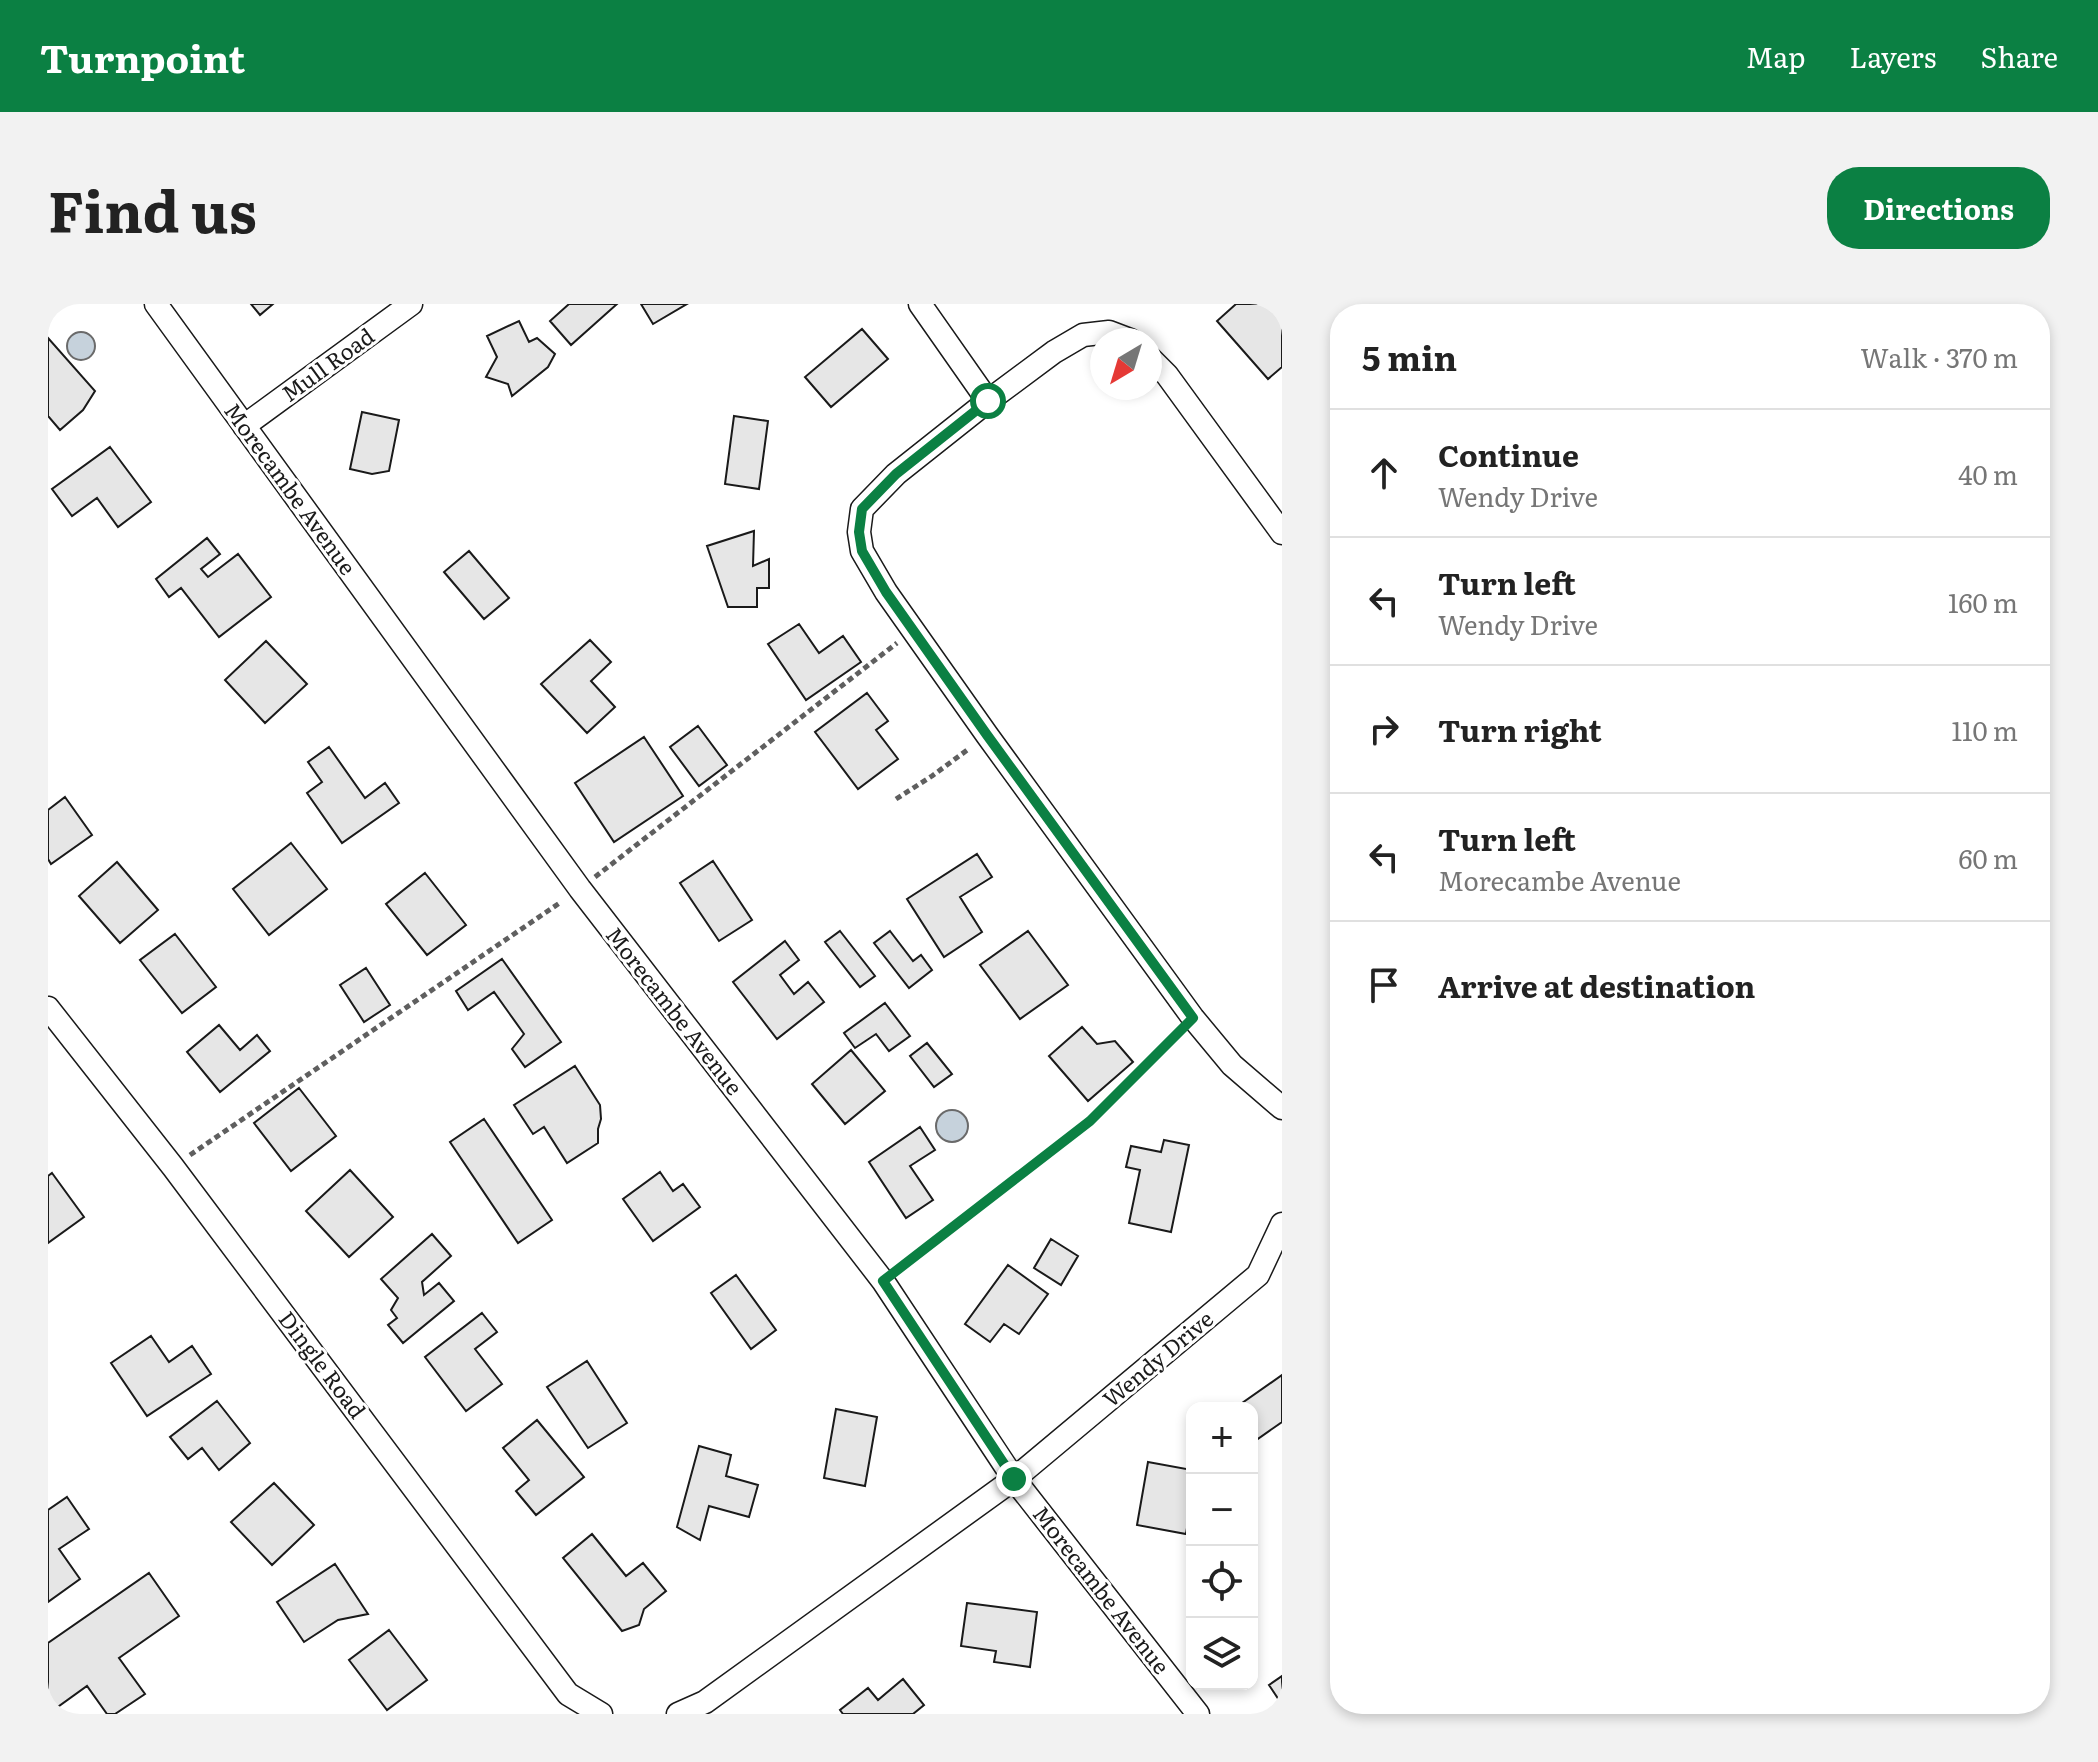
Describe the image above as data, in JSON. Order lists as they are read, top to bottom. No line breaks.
{"streets":{"street":["Mull Road","Morecambe Avenue","Wendy Drive","Dingle Road"]},"crossings":[["Mull Road","Morecambe Avenue"],["Morecambe Avenue","Wendy Drive"]],"north":"bottom left","page":{"header":"Turnpoint","nav":["Map","Layers","Share"],"title":"Find us","buttons":"Directions","heading":["5 min","Walk · 370 m"],"list":[["Continue","Wendy Drive","40 m"],["Turn left","Wendy Drive","160 m"],["Turn right","110 m"],["Turn left","Morecambe Avenue","60 m"],"Arrive at destination"],"map_buttons":["+","−"]}}
